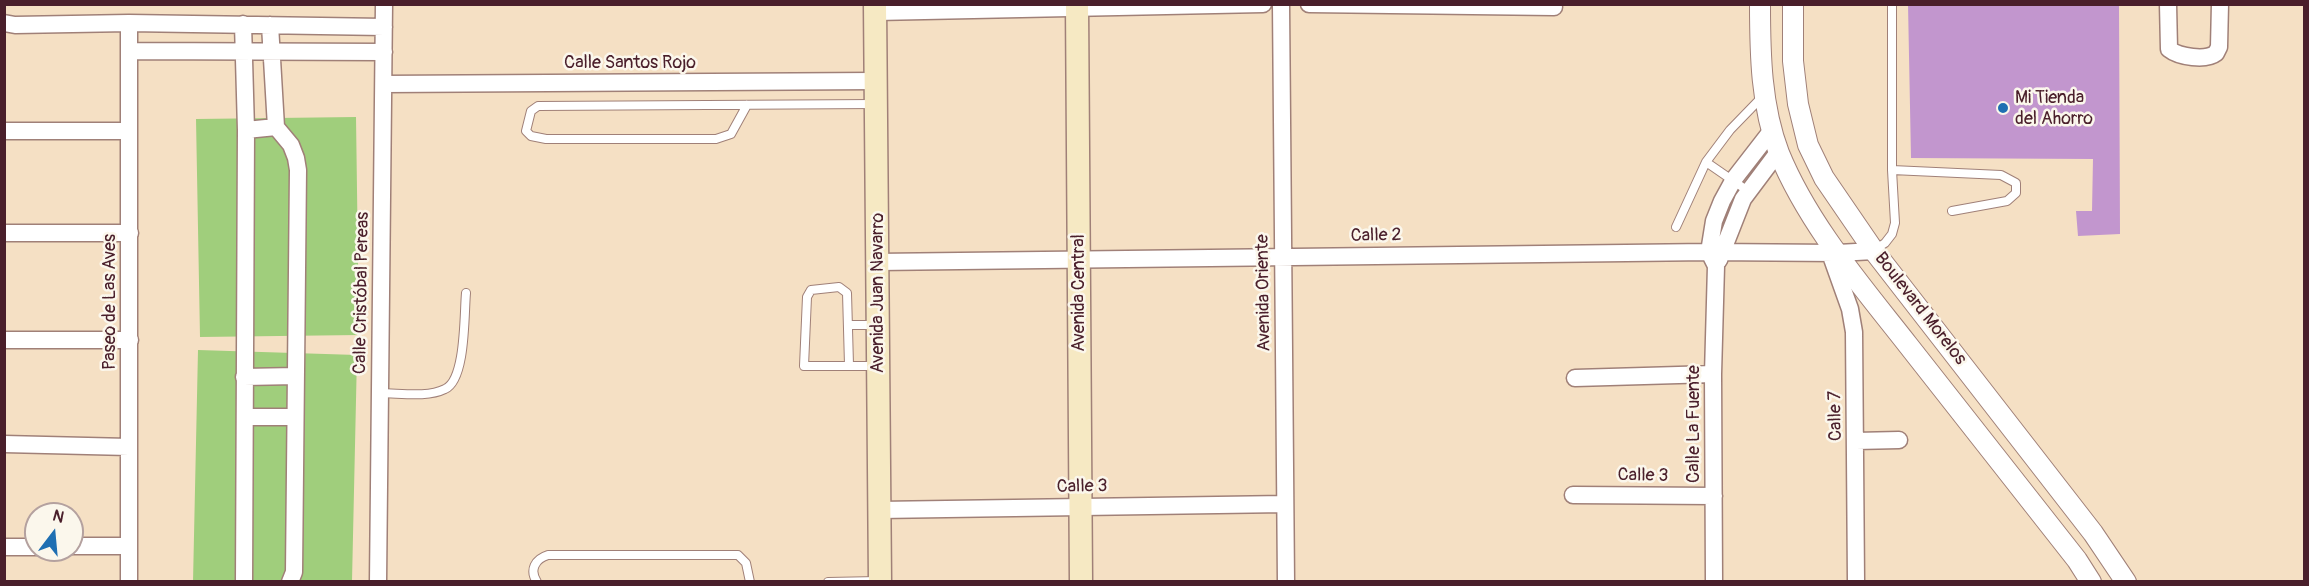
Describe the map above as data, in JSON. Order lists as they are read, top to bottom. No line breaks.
{"streets":{"main road":["Avenida Juan Navarro","Avenida Central"],"street":["Calle Santos Rojo","Calle 2","Calle Cristóbal Pereas","Avenida Oriente","Paseo de Las Aves","Boulevard Morelos","Calle 7","Calle La Fuente","Calle 3"]},"crossings":[["Calle Santos Rojo","Calle Cristóbal Pereas"],["Calle Santos Rojo","Avenida Juan Navarro"],["Calle 2","Avenida Juan Navarro"],["Calle 2","Avenida Central"],["Calle 2","Avenida Oriente"],["Calle 2","Boulevard Morelos"],["Calle 2","Calle 7"],["Calle 2","Calle La Fuente"],["Avenida Juan Navarro","Calle 3"],["Avenida Central","Calle 3"],["Avenida Oriente","Calle 3"],["Boulevard Morelos","Calle 7"],["Boulevard Morelos","Calle La Fuente"],["Calle La Fuente","Calle 3"]],"places":["Mi Tienda del Ahorro"],"north":"top"}
